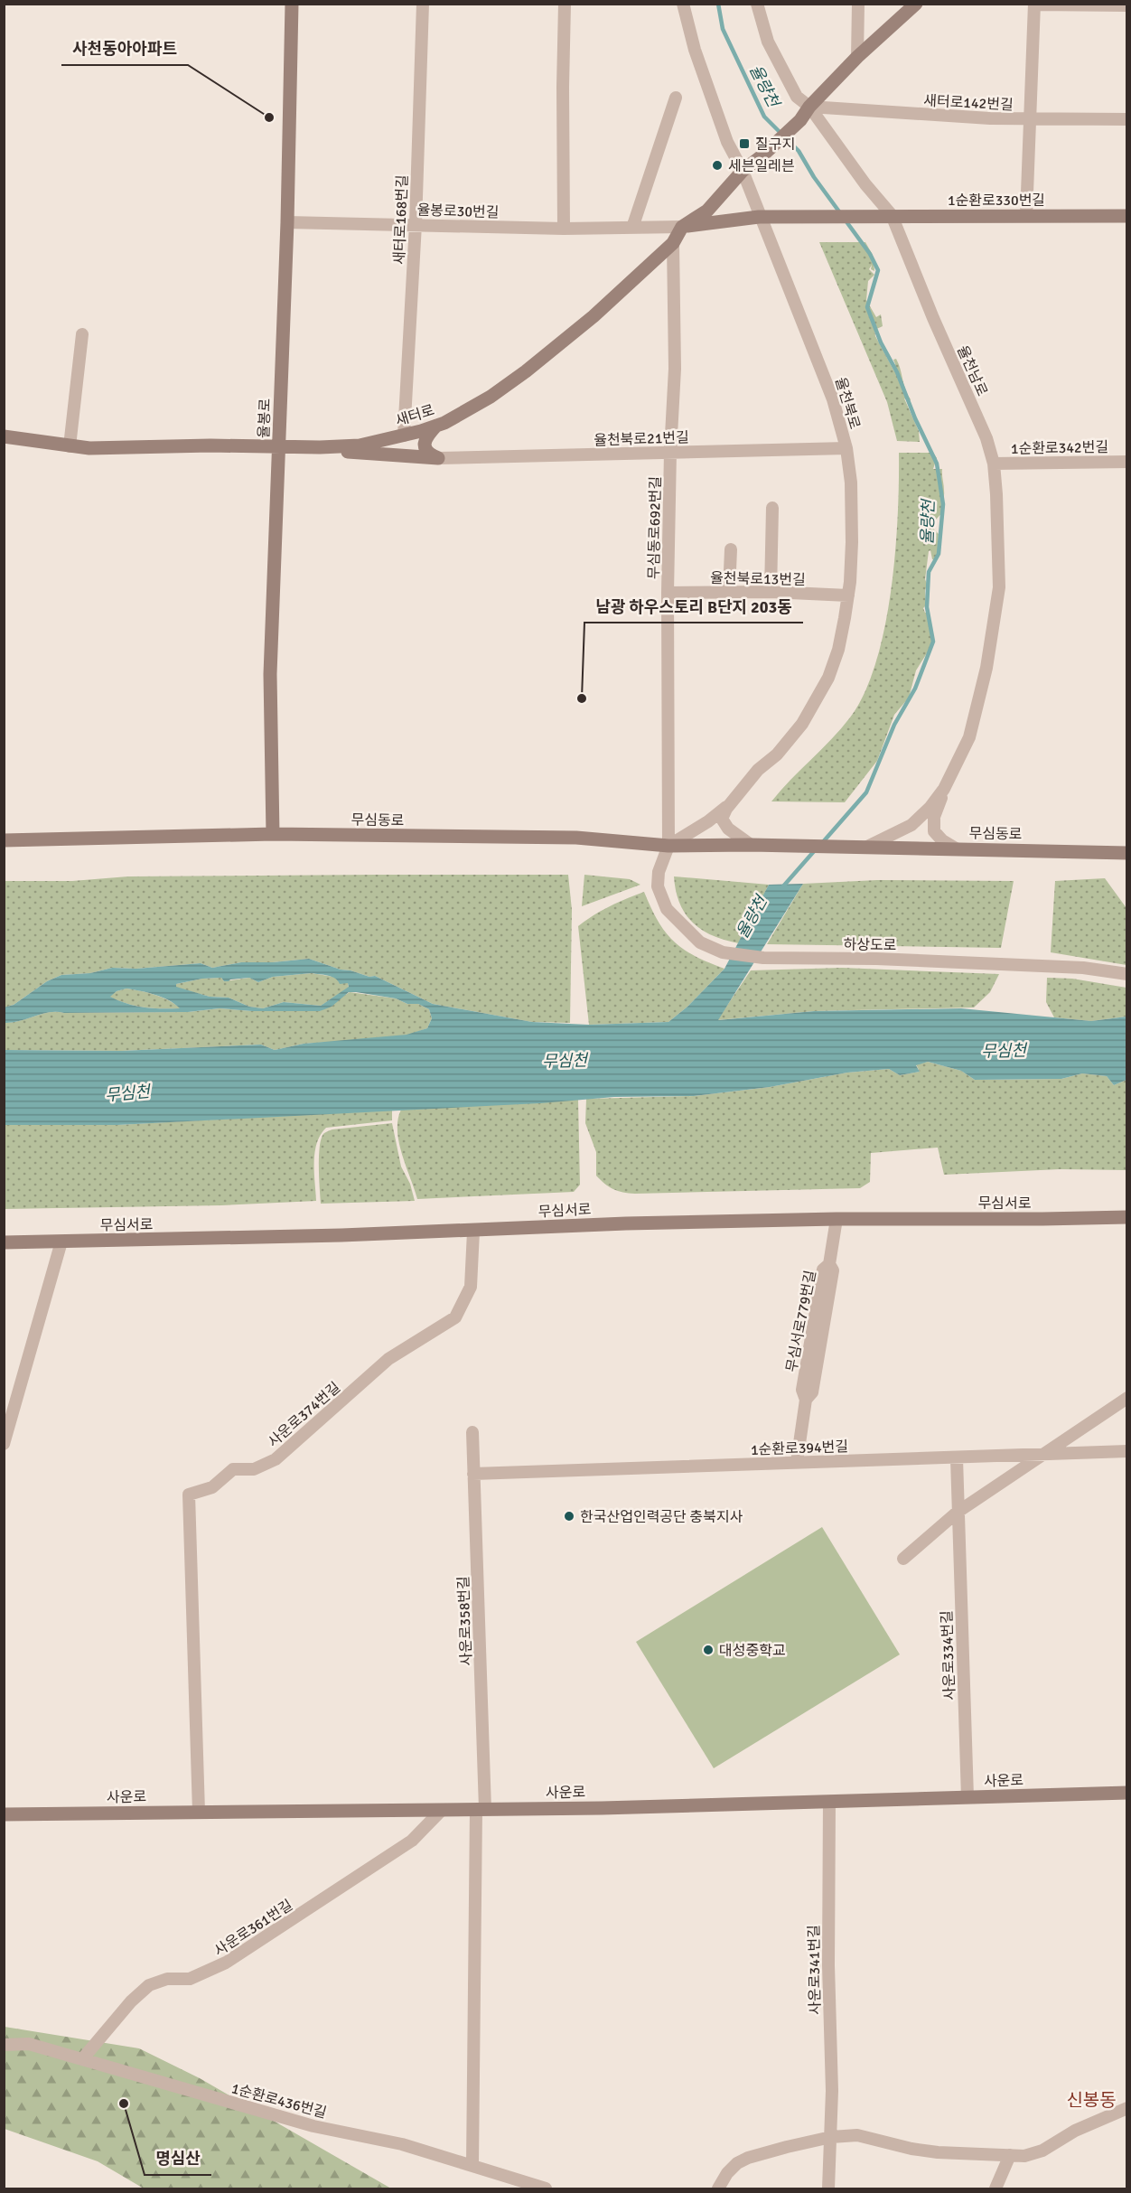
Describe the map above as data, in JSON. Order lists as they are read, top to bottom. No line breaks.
{"streets":{"street":["새터로142번길","1순환로330번길","율봉로30번길","새터로168번길","율천남로","율천북로","새터로","율봉로","율천북로21번길","1순환로342번길","무심동로692번길","율천북로13번길","무심동로","하상도로","무심서로","무심서로779번길","사운로374번길","1순환로394번길","사운로358번길","사운로334번길","사운로","사운로361번길","사운로341번길","1순환로436번길"]},"crossings":[["새터로142번길","율천남로"],["새터로142번길","새터로"],["1순환로330번길","율봉로30번길"],["1순환로330번길","율천남로"],["1순환로330번길","율천북로"],["1순환로330번길","새터로"],["율봉로30번길","새터로168번길"],["율봉로30번길","새터로"],["율봉로30번길","율봉로"],["새터로168번길","새터로"],["율천남로","새터로"],["율천남로","1순환로342번길"],["율천북로","새터로"],["율천북로","율천북로21번길"],["율천북로","율천북로13번길"],["새터로","율봉로"],["새터로","무심동로692번길"],["율봉로","무심동로"],["율천북로21번길","무심동로692번길"],["무심동로692번길","율천북로13번길"],["무심동로692번길","무심동로"],["무심동로692번길","하상도로"],["무심동로","하상도로"],["무심서로","무심서로779번길"],["무심서로","사운로374번길"],["무심서로779번길","1순환로394번길"],["사운로374번길","사운로"],["1순환로394번길","사운로358번길"],["1순환로394번길","사운로334번길"],["사운로358번길","사운로"],["사운로358번길","1순환로436번길"],["사운로334번길","사운로"],["사운로","사운로361번길"],["사운로","사운로341번길"],["사운로361번길","1순환로436번길"]],"districts":["신봉동"],"water":["율량천","무심천"],"places":{"other":["사천동아아파트","세븐일레븐","남광 하우스토리 B단지 203동","한국산업인력공단 충북지사","대성중학교","명심산"],"transit":["질구지"]}}
